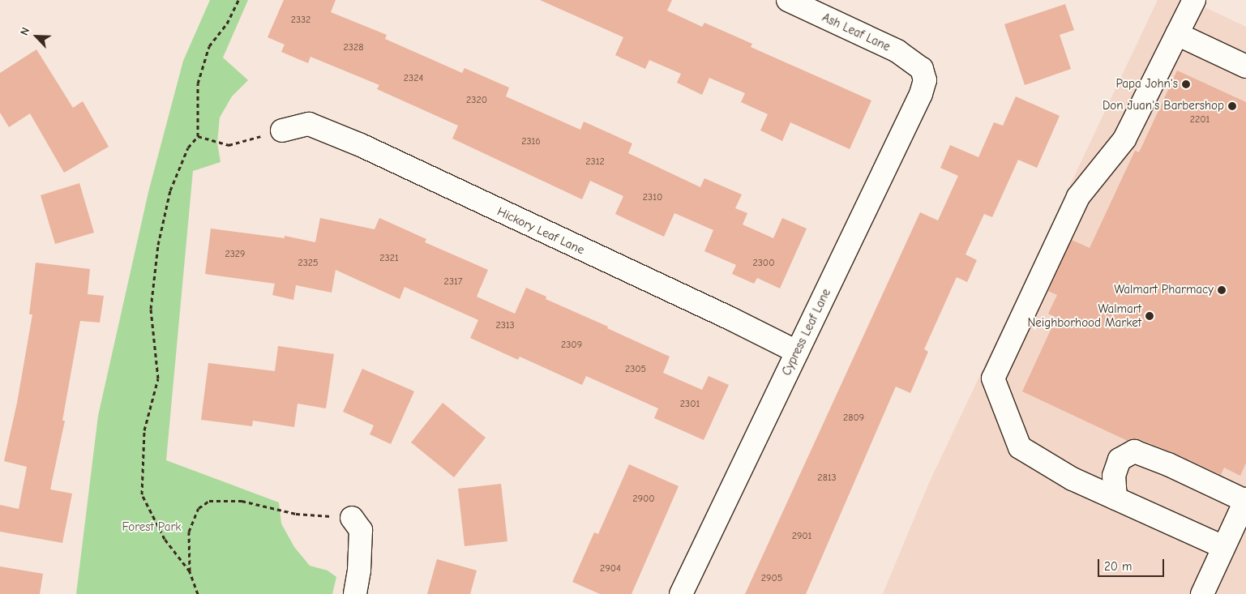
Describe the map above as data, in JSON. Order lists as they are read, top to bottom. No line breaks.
{"streets":{"street":["Ash Leaf Lane","Hickory Leaf Lane","Cypress Leaf Lane"]},"crossings":[["Ash Leaf Lane","Cypress Leaf Lane"],["Hickory Leaf Lane","Cypress Leaf Lane"]],"parks":["Forest Park"],"places":["Papa John's","Don Juan's Barbershop","Walmart Pharmacy","Walmart Neighborhood Market"],"house_numbers":["2332","2328","2324","2320","2201","2316","2312","2310","2329","2321","2325","2300","2317","2313","2309","2305","2301","2809","2813","2900","2901","2904","2905"],"scale_bar":"20 m","north":"top left"}
